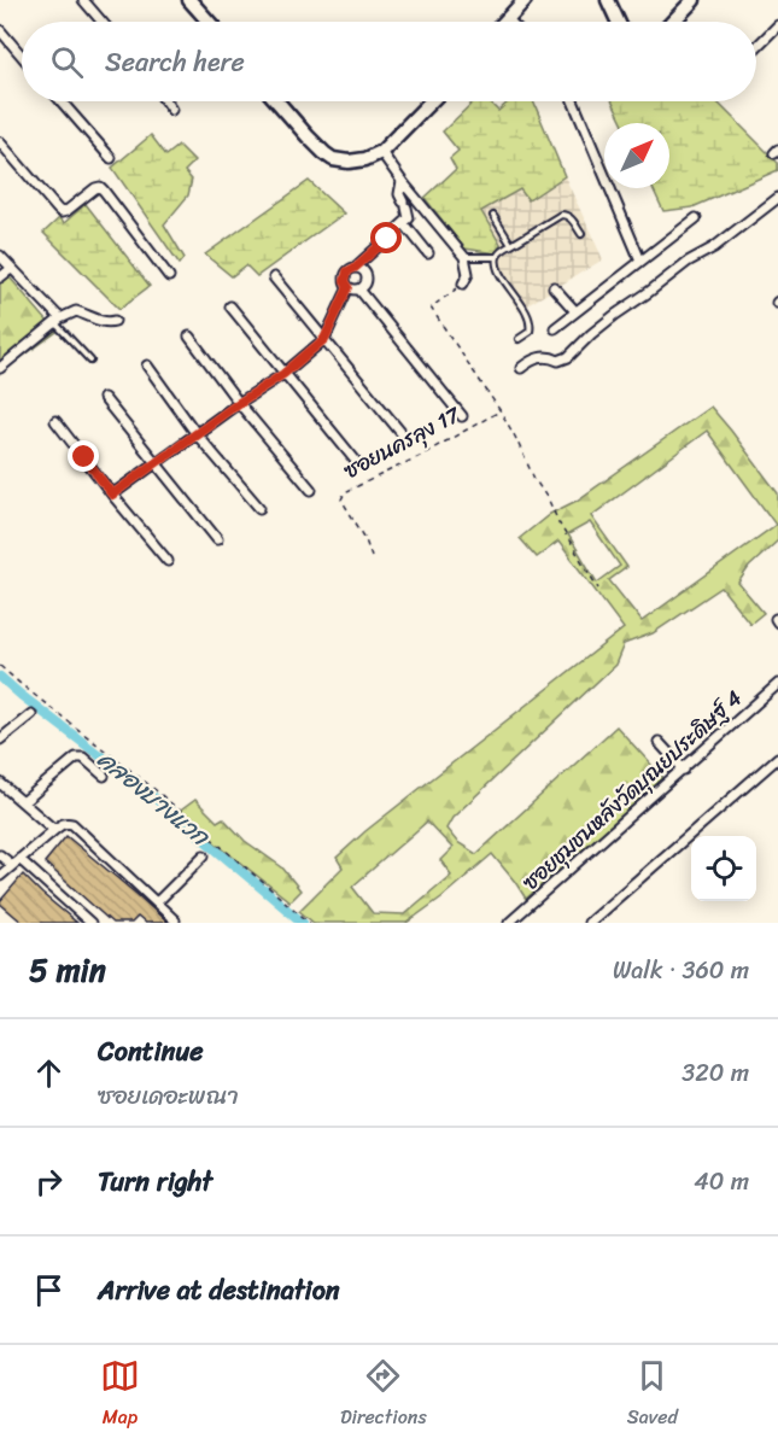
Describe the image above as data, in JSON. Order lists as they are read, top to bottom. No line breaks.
{"streets":{"street":["ซอยชุมชนหลังวัดบุณยประดิษฐ์ 4"],"path":["ซอยนครลุง 17"]},"water":["คลองบางแวก"],"north":"top right","page":{"search":"Search here","heading":["5 min","Walk · 360 m"],"list":[["Continue","ซอยเดอะพณา","320 m"],["Turn right","40 m"],"Arrive at destination"],"nav":["Map","Directions","Saved"]}}
